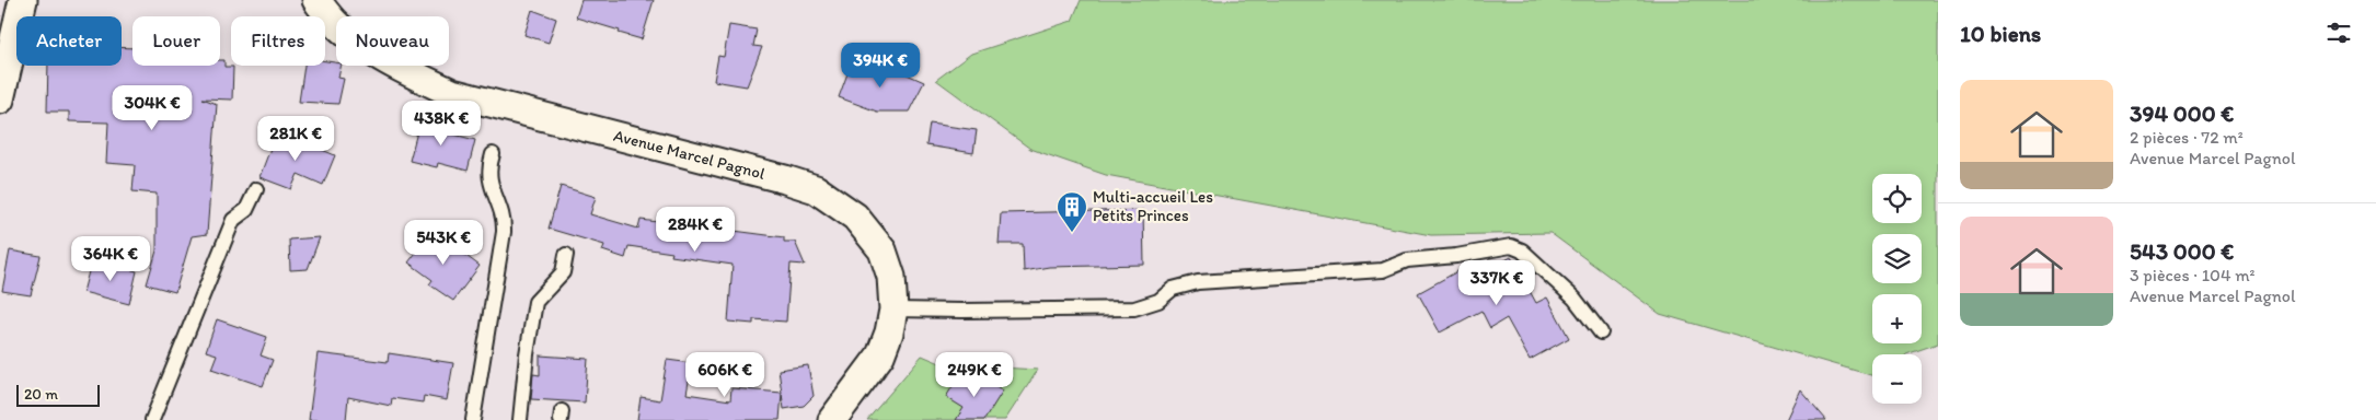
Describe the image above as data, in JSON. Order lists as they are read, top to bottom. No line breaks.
{"streets":{"street":["Avenue Marcel Pagnol"]},"places":{"building":["Multi-accueil Les Petits Princes"]},"scale_bar":"20 m","page":{"heading":"10 biens","chip":["Acheter","Louer","Filtres","Nouveau"],"price":["394K €","304K €","438K €","281K €","284K €","543K €","364K €","337K €","606K €","249K €"],"list":[{"name":"394 000 €","note":"2 pièces · 72 m² · Avenue Marcel Pagnol"},{"name":"543 000 €","note":"3 pièces · 104 m² · Avenue Marcel Pagnol"}],"map_buttons":["+","−"],"scale":"20 m"}}
